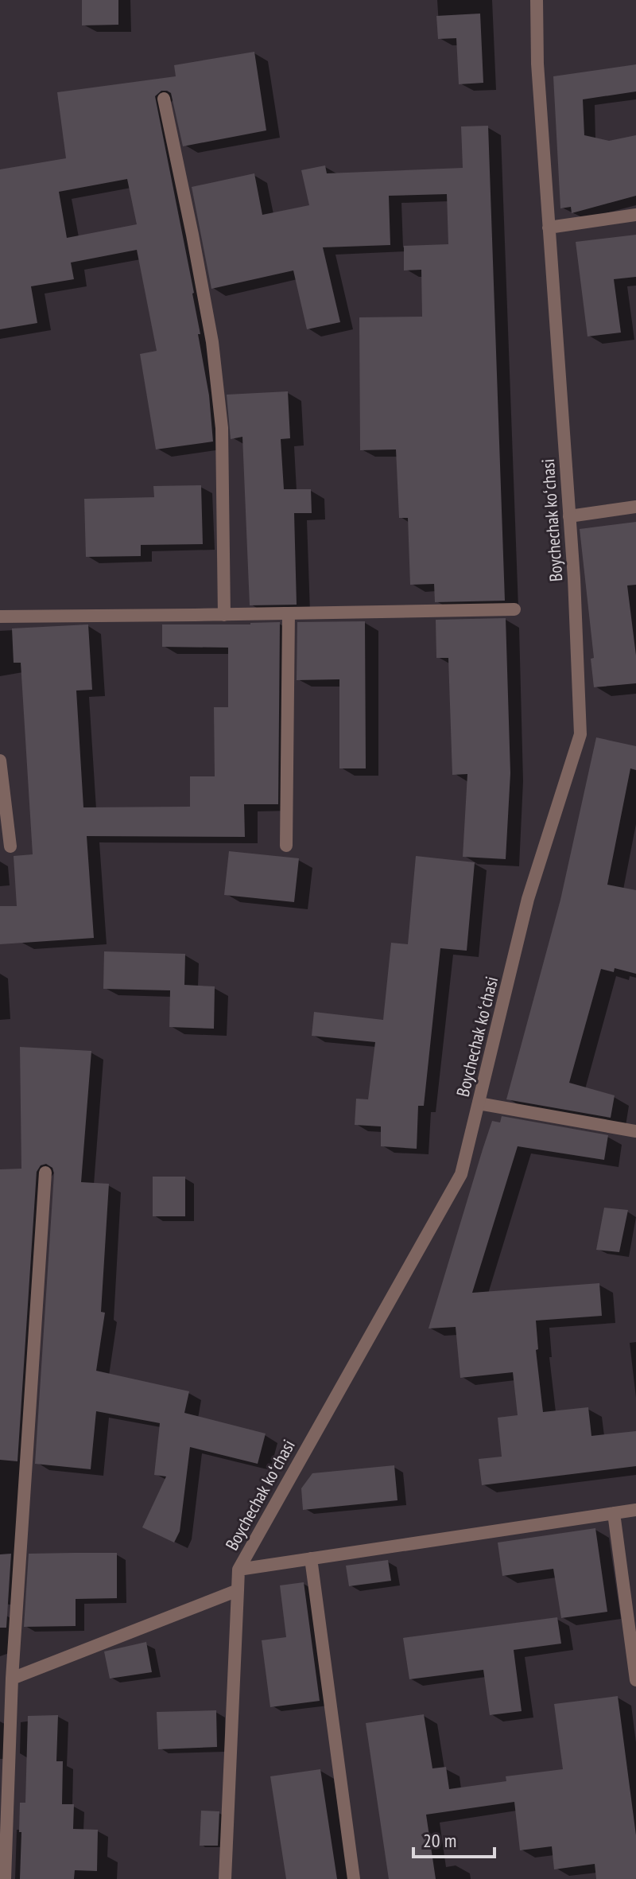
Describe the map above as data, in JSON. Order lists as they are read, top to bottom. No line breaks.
{"streets":{"street":["Boychechak koʻchasi"]},"scale_bar":"20 m"}
